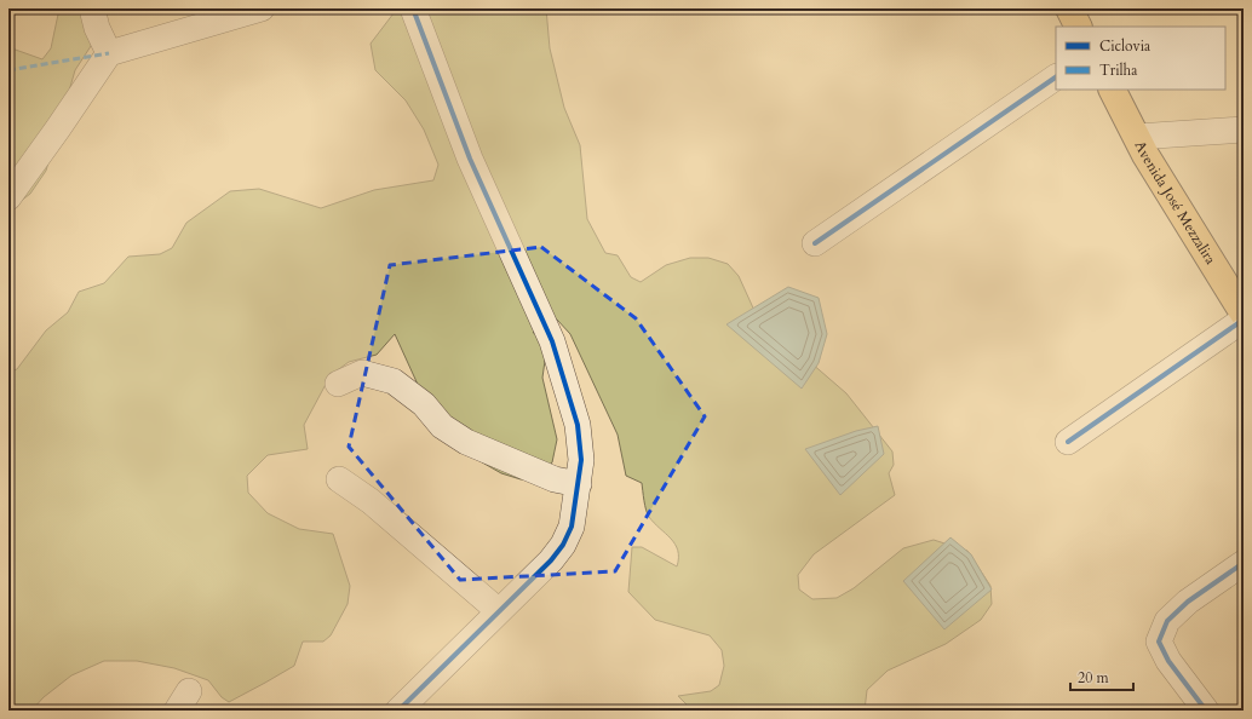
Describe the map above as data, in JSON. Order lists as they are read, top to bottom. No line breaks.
{"streets":{"main road":["Avenida José Mezzalira"]},"legend":["Ciclovia","Trilha"],"scale_bar":"20 m"}
